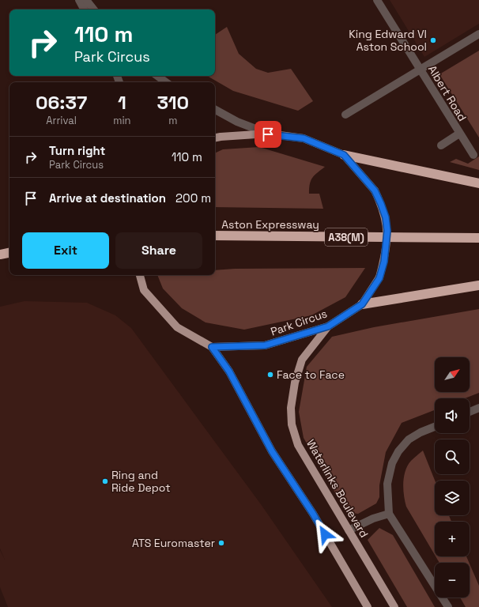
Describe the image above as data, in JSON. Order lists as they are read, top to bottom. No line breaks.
{"streets":{"highway":["Aston Expressway","A38(M)"],"main road":["Park Circus","Waterlinks Boulevard"],"street":["Albert Road"]},"crossings":[["Park Circus","Waterlinks Boulevard"]],"places":["King Edward VI Aston School","Face to Face","Ring and Ride Depot","ATS Euromaster"],"north":"top right","page":{"turn":["110 m","Park Circus"],"eta":["06:37","Arrival","1","min","310","m"],"list":[{"name":"Turn right","note":"Park Circus","value":"110 m"},{"name":"Arrive at destination","value":"200 m"}],"buttons":["Exit","Share"],"map_buttons":["+","−"]}}
